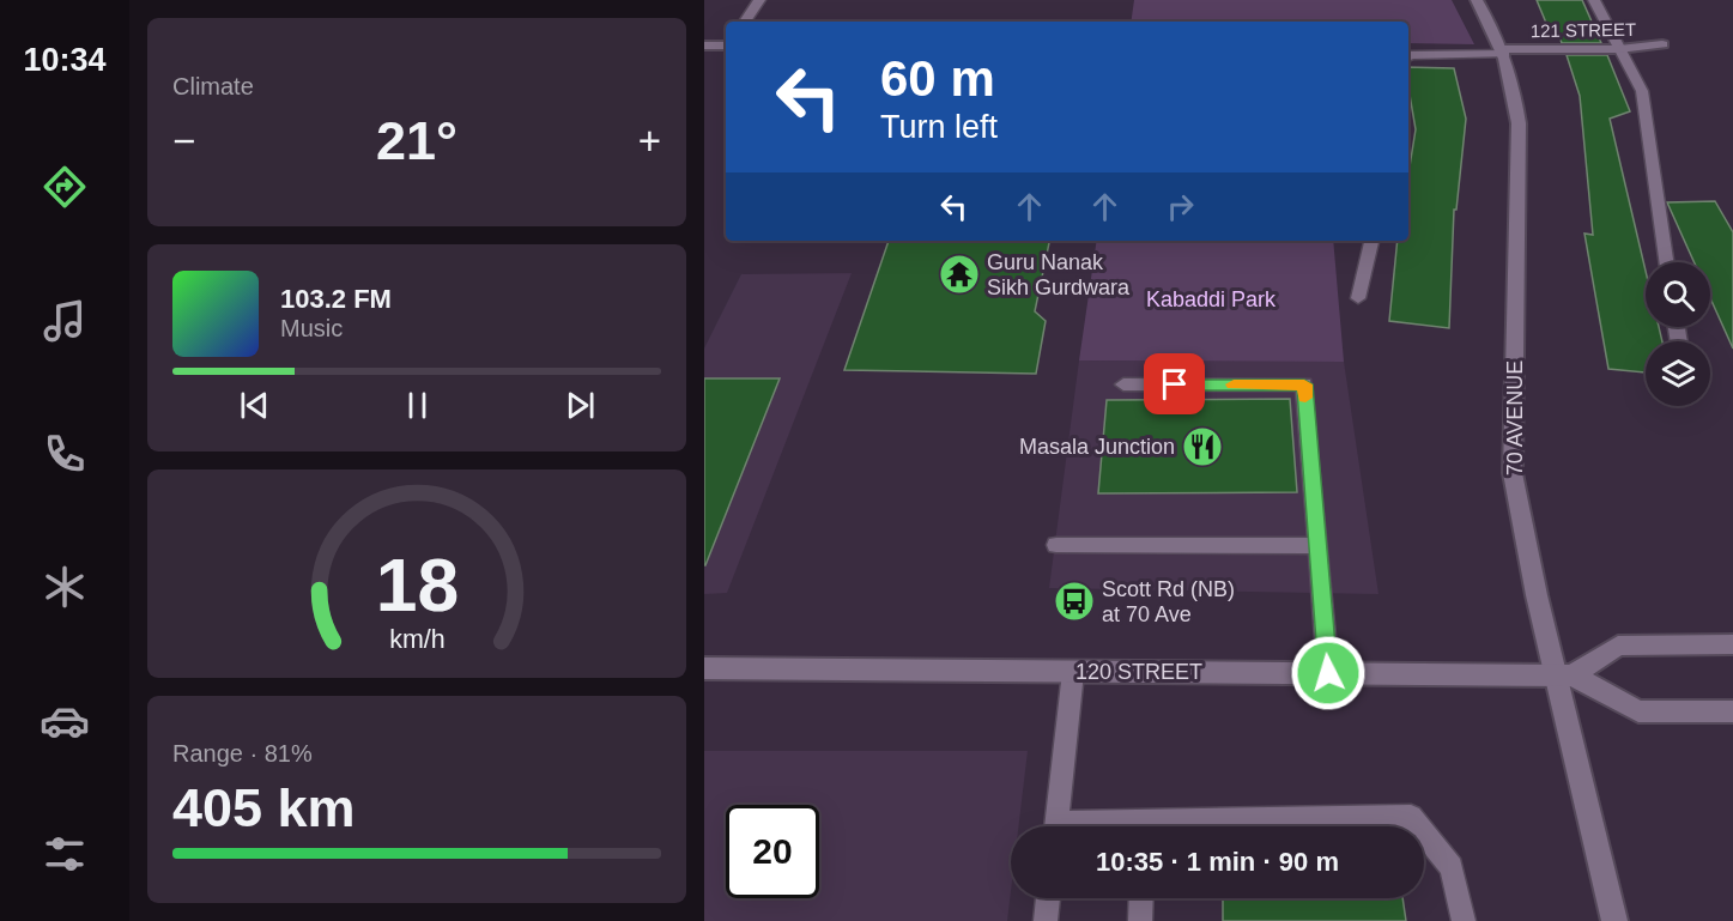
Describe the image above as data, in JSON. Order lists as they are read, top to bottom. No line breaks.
{"streets":{"street":["121 STREET","70 AVENUE","120 STREET"]},"crossings":[["121 STREET","70 AVENUE"],["70 AVENUE","120 STREET"]],"parks":["Kabaddi Park"],"places":{"temple":["Guru Nanak Sikh Gurdwara"],"restaurant":["Masala Junction"],"bus stop":["Scott Rd (NB) at 70 Ave"]},"page":{"tabs":"10:34","tile":["Climate",["Range · 81%","405 km"]],"turn":["60 m","Turn left"],"heat":["−","21°","+"],"song":["103.2 FM","Music"],"limit":"20","trip":"10:35 · 1 min · 90 m","gauge":["18","km/h"]}}
